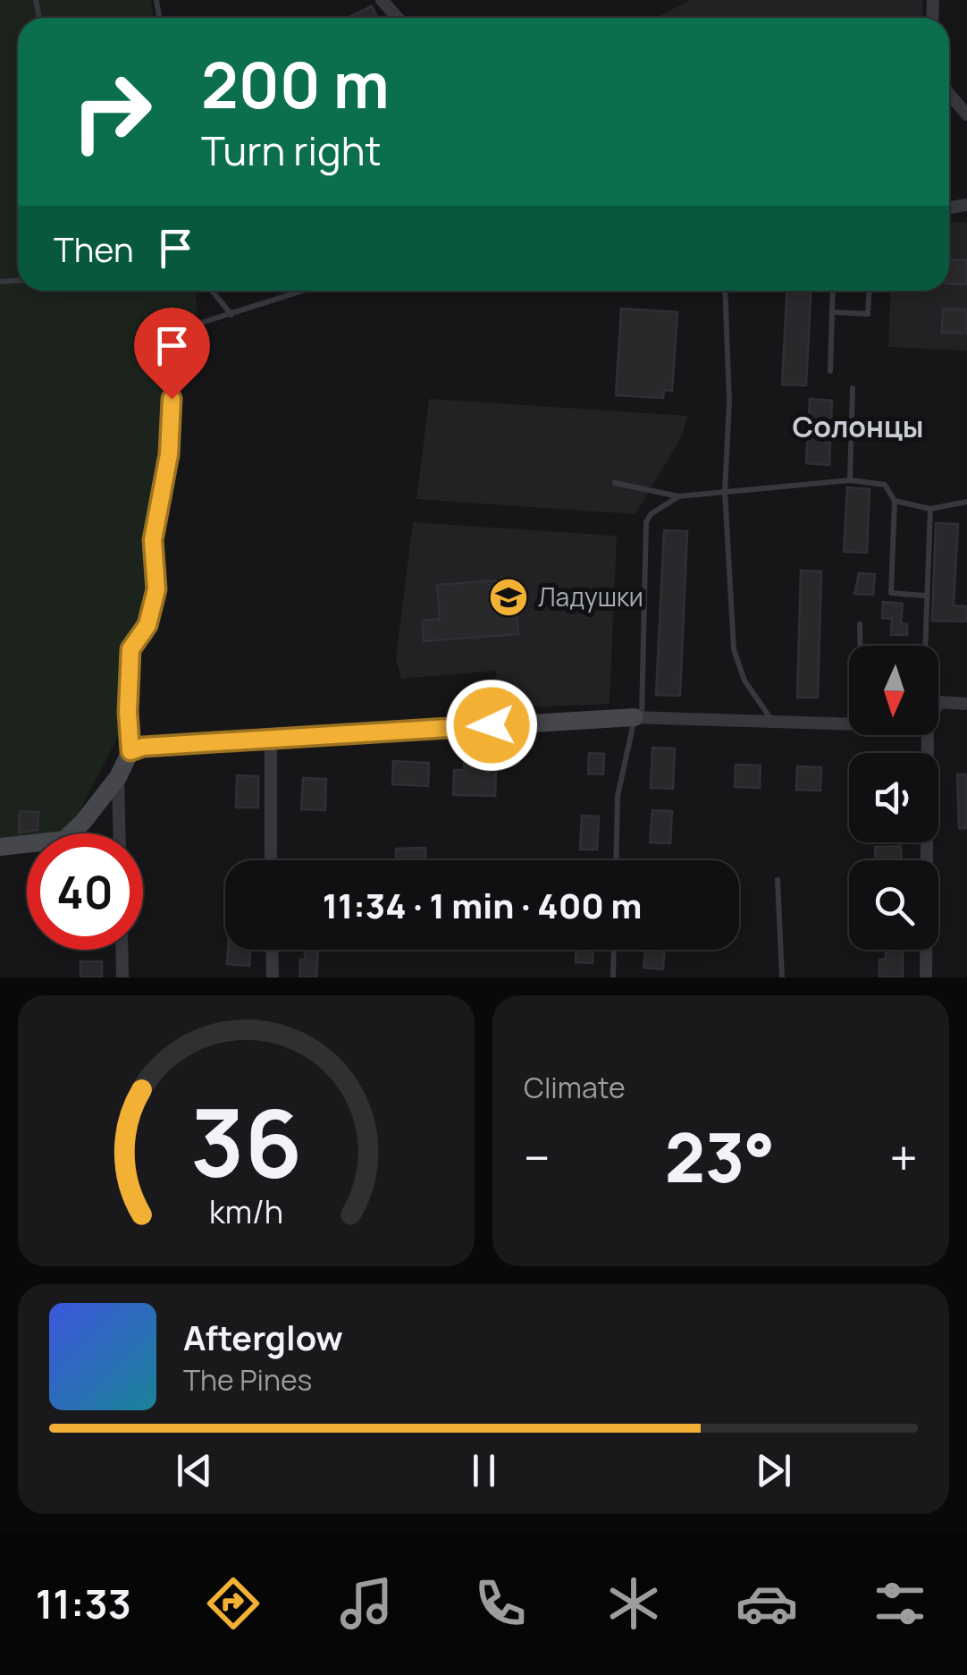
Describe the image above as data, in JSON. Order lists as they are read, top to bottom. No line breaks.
{"districts":["Солонцы"],"places":{"school or university":["Ладушки"]},"north":"bottom","page":{"turn":["200 m","Turn right"],"then":"Then","limit":"40","trip":"11:34 · 1 min · 400 m","tile":"Climate","heat":["−","23°","+"],"song":["Afterglow","The Pines"],"tabs":"11:33","gauge":["36","km/h"]}}
